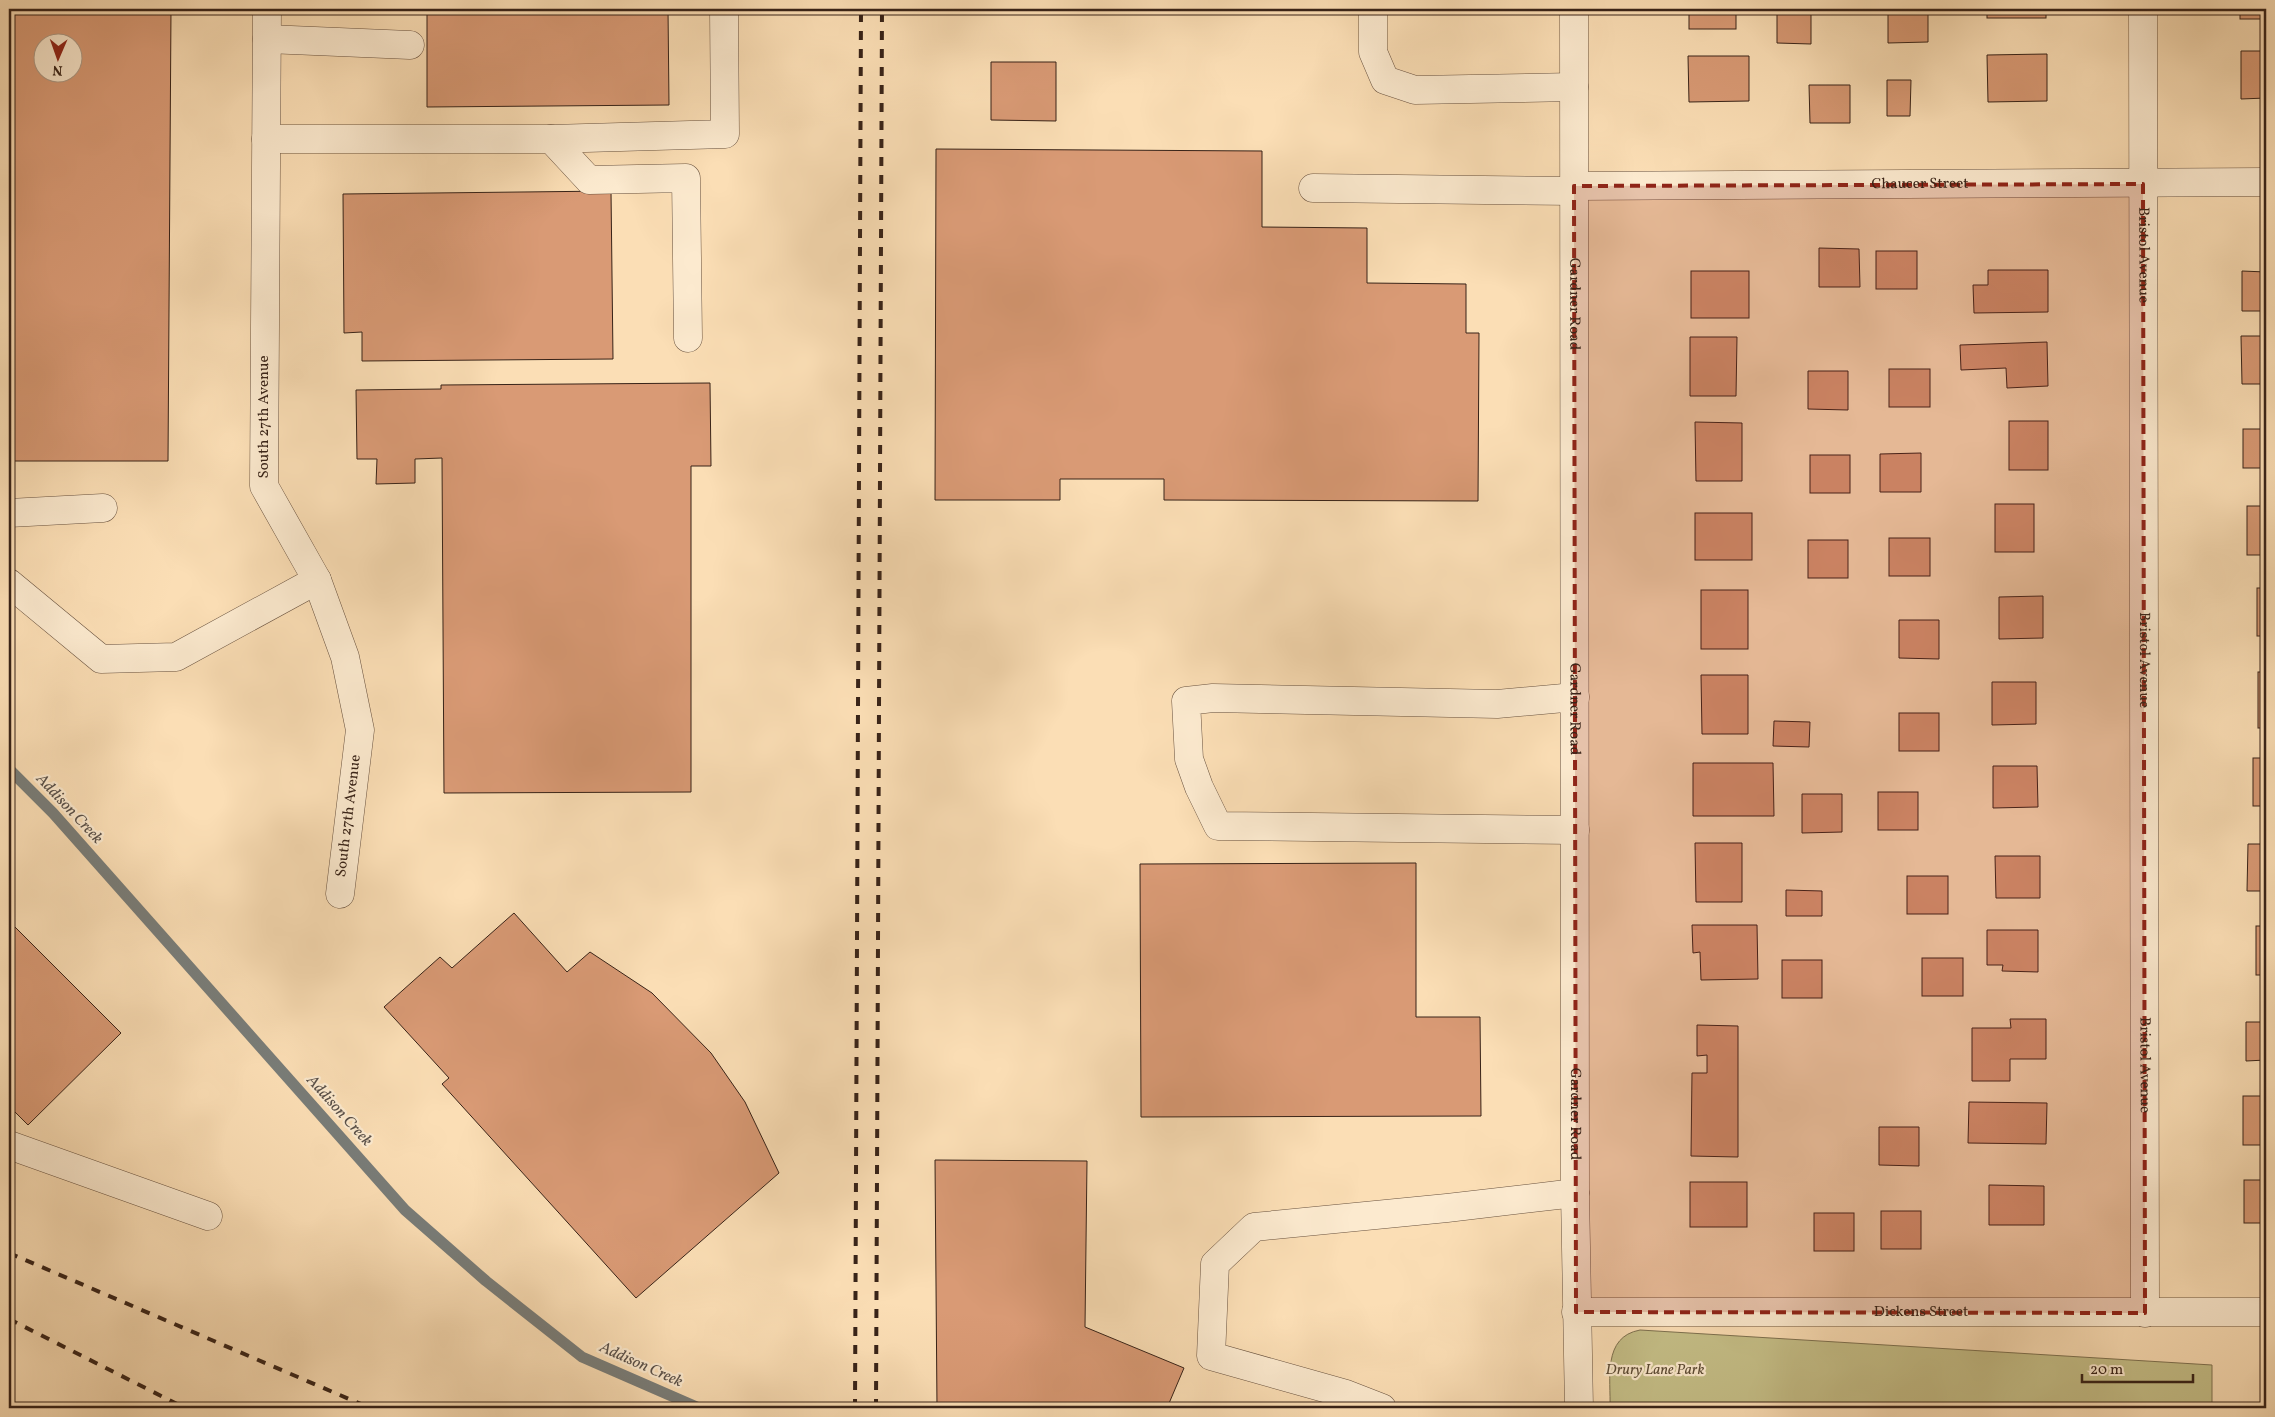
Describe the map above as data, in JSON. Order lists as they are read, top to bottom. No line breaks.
{"streets":{"street":["Chaucer Street","Bristol Avenue","Gardner Road","South 27th Avenue","Dickens Street"]},"crossings":[["Chaucer Street","Bristol Avenue"],["Chaucer Street","Gardner Road"],["Bristol Avenue","Dickens Street"],["Gardner Road","Dickens Street"]],"water":["Addison Creek"],"parks":["Drury Lane Park"],"scale_bar":"20 m","north":"bottom"}
